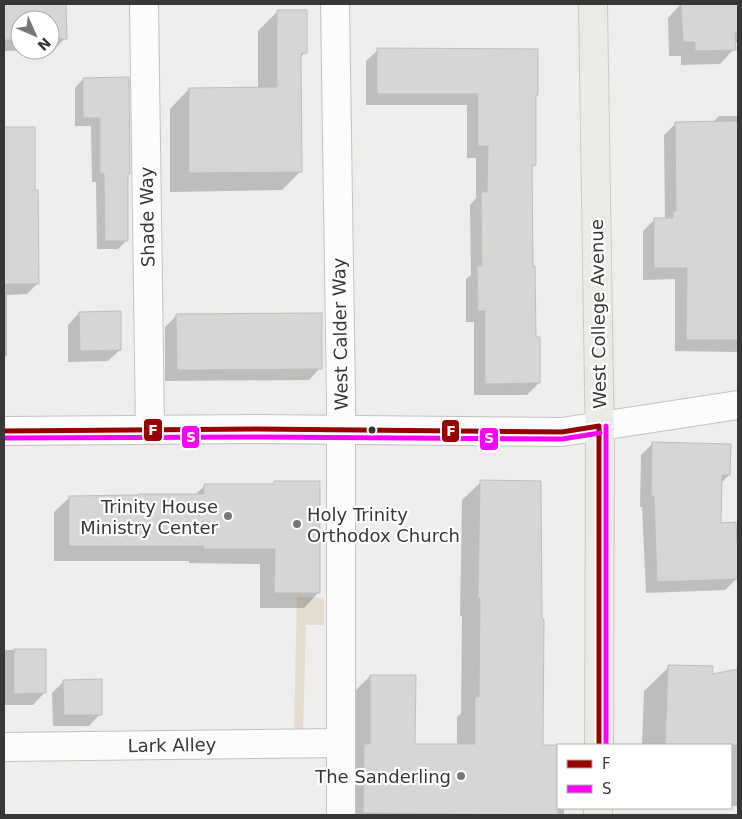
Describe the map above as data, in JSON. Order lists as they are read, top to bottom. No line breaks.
{"streets":{"main road":["West College Avenue"],"street":["Shade Way","West Calder Way","Lark Alley"]},"crossings":[["West Calder Way","Lark Alley"]],"places":["Trinity House Ministry Center","Holy Trinity Orthodox Church","The Sanderling"],"lines":["transit line F","transit line S"],"legend":["F","S"],"north":"bottom right"}
